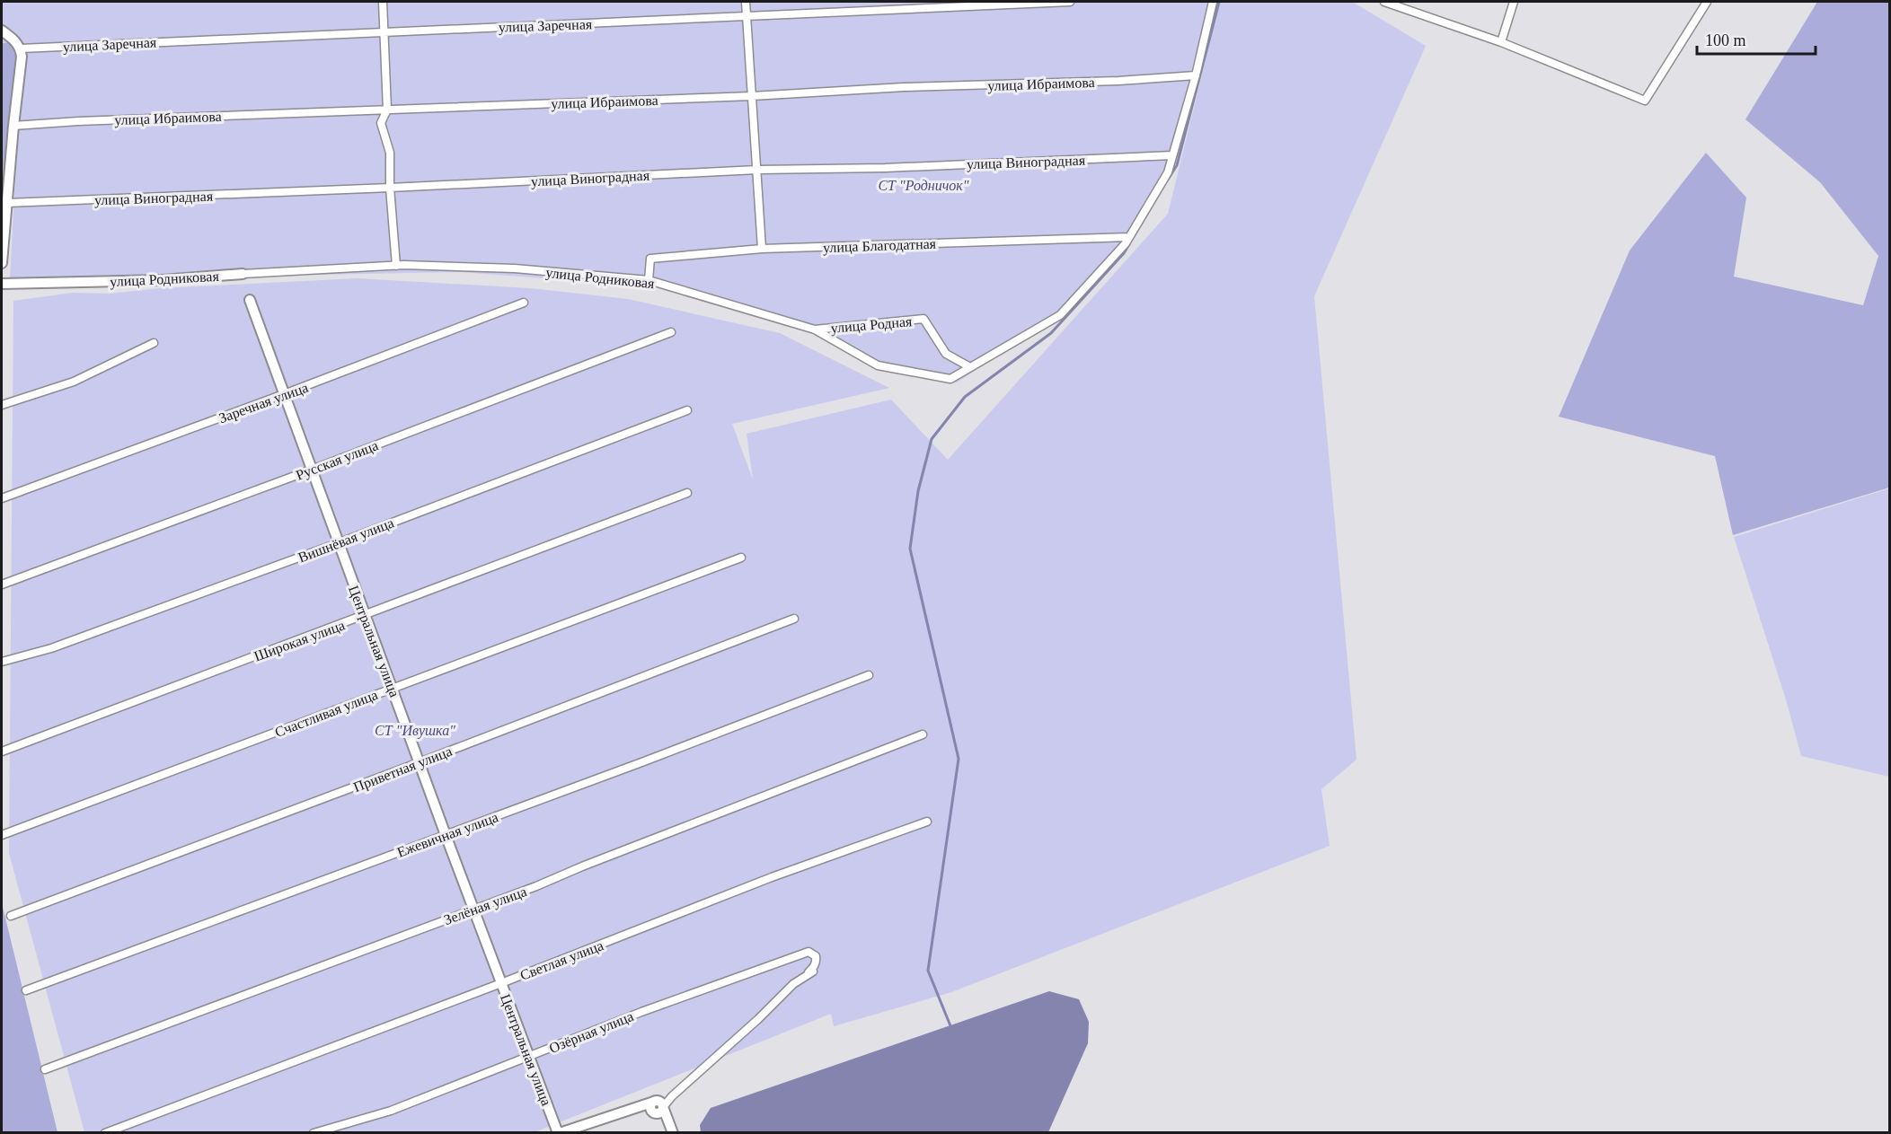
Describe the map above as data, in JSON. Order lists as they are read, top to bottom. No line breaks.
{"streets":{"street":["улица Заречная","улица Ибраимова","улица Виноградная","улица Благодатная","улица Родниковая","улица Родная","Заречная улица","Русская улица","Вишнёвая улица","Широкая улица","Центральная улица","Счастливая улица","Приветная улица","Ежевичная улица","Зелёная улица","Светлая улица","Озёрная улица"]},"crossings":[["улица Ибраимова","улица Родниковая"],["улица Виноградная","улица Родниковая"],["улица Благодатная","улица Родниковая"],["улица Родниковая","улица Родная"],["Заречная улица","Центральная улица"],["Русская улица","Центральная улица"],["Вишнёвая улица","Центральная улица"],["Широкая улица","Центральная улица"],["Центральная улица","Счастливая улица"],["Центральная улица","Приветная улица"],["Центральная улица","Ежевичная улица"],["Центральная улица","Зелёная улица"],["Центральная улица","Светлая улица"],["Центральная улица","Озёрная улица"]],"parks":["СТ \"Родничок\"","СТ \"Ивушка\""],"scale_bar":"100 m"}
